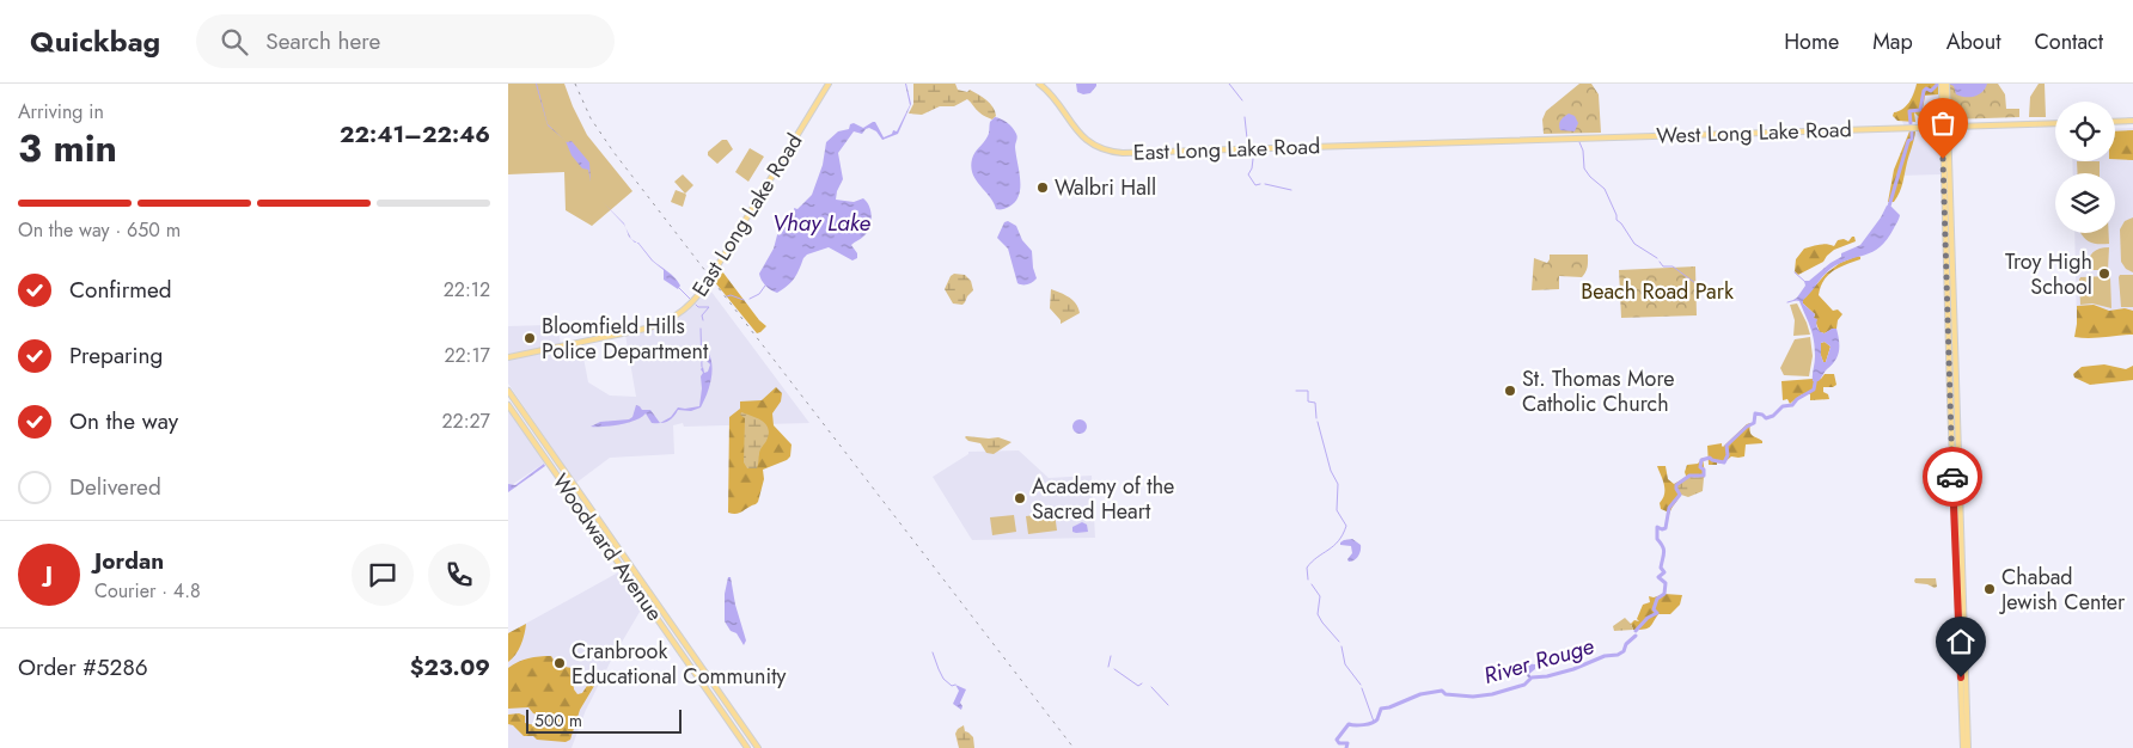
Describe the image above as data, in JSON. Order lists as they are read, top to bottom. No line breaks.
{"streets":{"main road":["West Long Lake Road","East Long Lake Road","Woodward Avenue"]},"crossings":[["West Long Lake Road","East Long Lake Road"]],"water":["Vhay Lake","River Rouge"],"parks":["Beach Road Park"],"places":["Walbri Hall","Troy High School","Bloomfield Hills Police Department","St. Thomas More Catholic Church","Academy of the Sacred Heart","Chabad Jewish Center","Cranbrook Educational Community"],"scale_bar":"500 m","page":{"header":"Quickbag","search":"Search here","nav":["Home","Map","About","Contact"],"heading":["3 min","Arriving in","22:41–22:46"],"panel":["Jordan","Courier · 4.8","Order #5286","$23.09"],"bar":"On the way · 650 m","list":[["Confirmed","22:12"],["Preparing","22:17"],["On the way","22:27"],"Delivered"],"round":"J","scale":"500 m"}}
